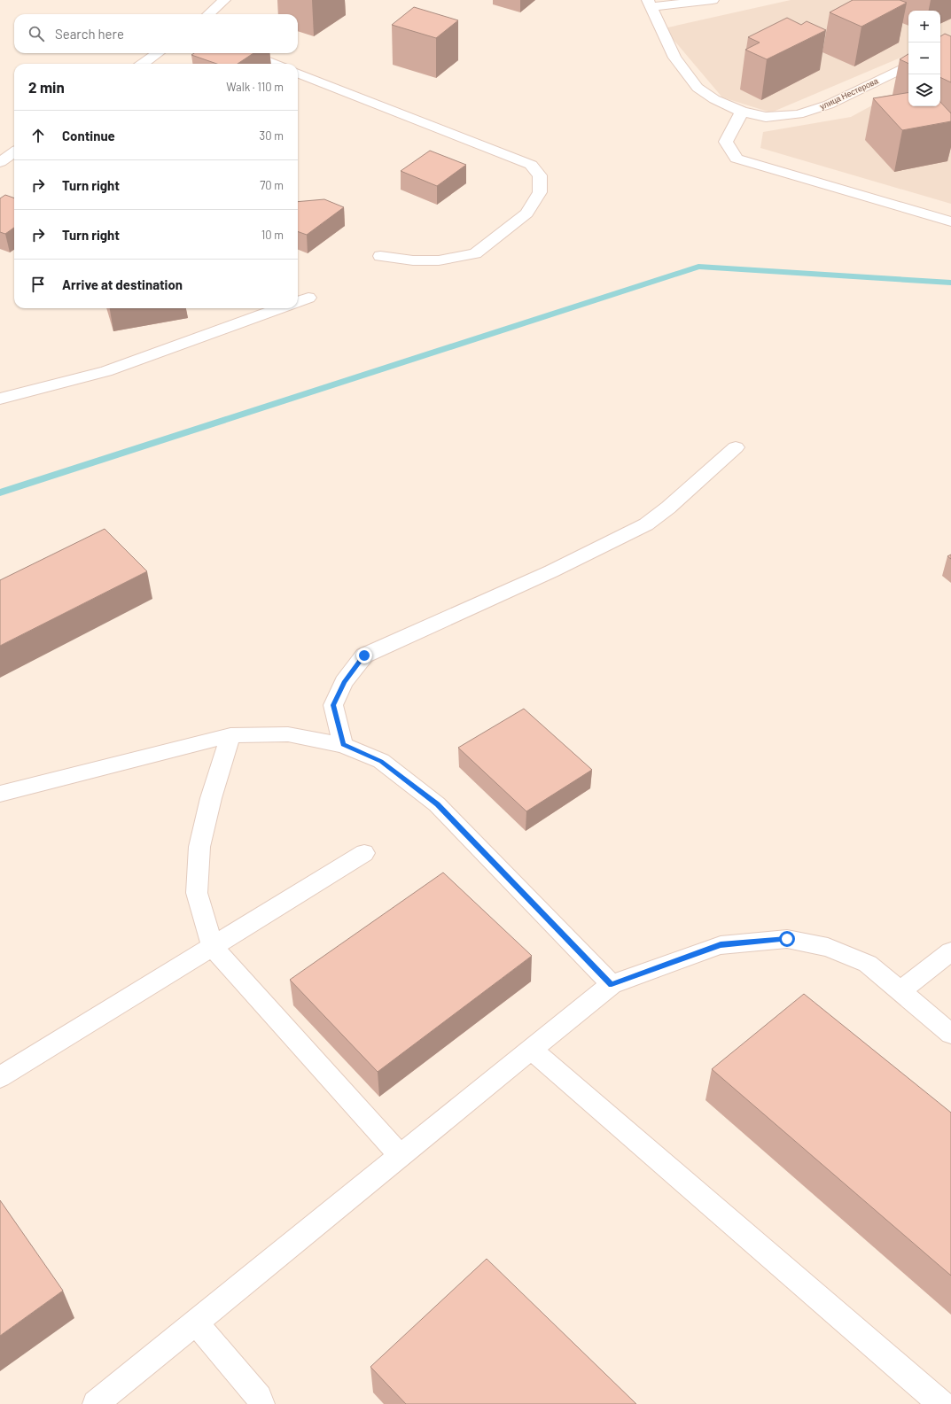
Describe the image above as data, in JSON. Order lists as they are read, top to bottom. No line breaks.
{"streets":{"street":["улица Нестерова"]},"page":{"map_buttons":["+","−"],"search":"Search here","heading":["2 min","Walk · 110 m"],"list":[["Continue","30 m"],["Turn right","70 m"],["Turn right","10 m"],"Arrive at destination"]}}
